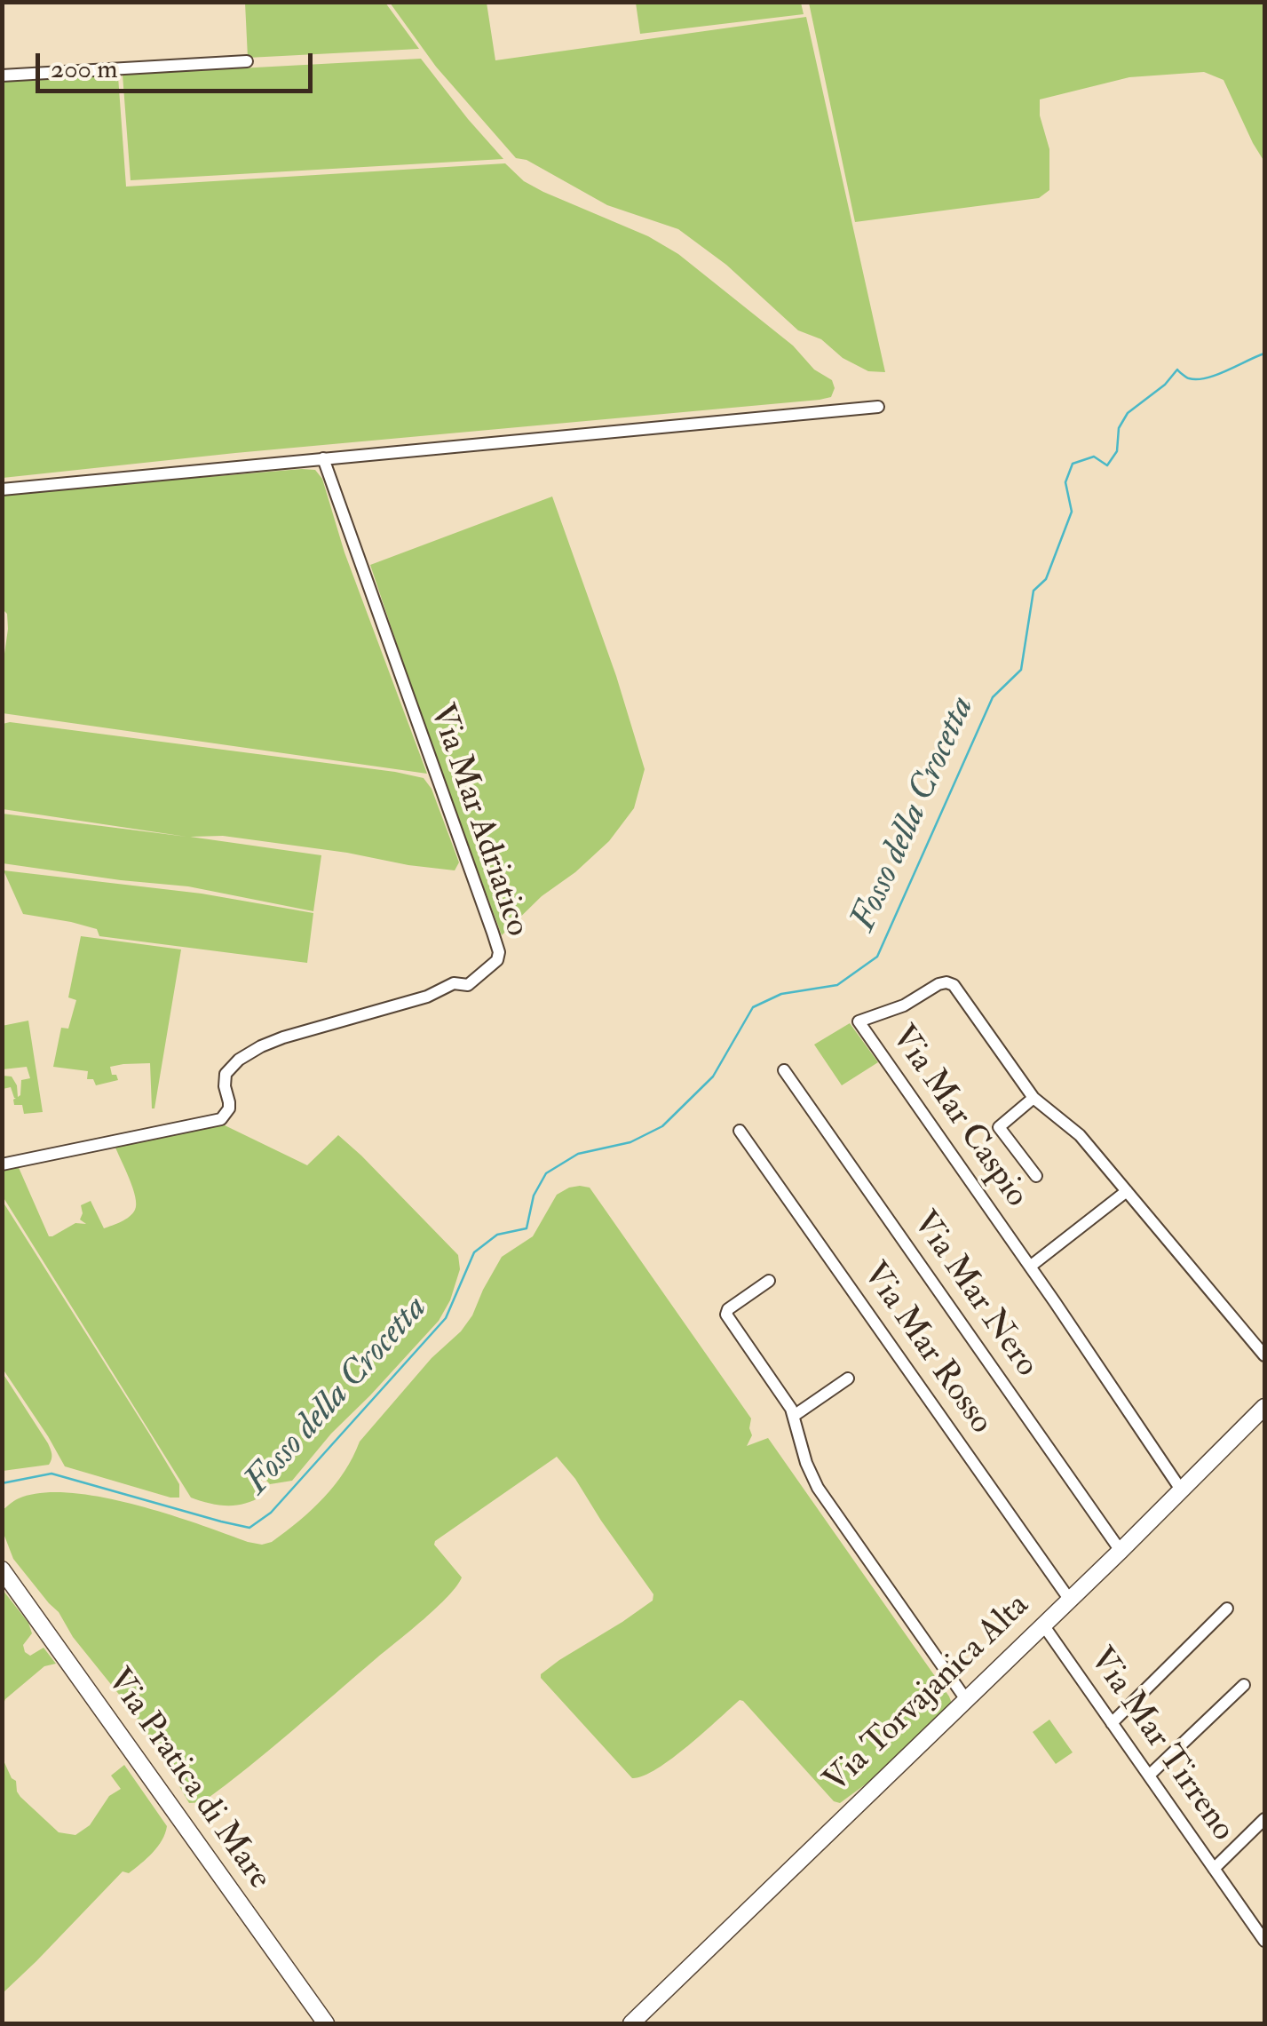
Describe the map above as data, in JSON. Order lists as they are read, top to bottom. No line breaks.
{"streets":{"street":["Via Mar Adriatico","Via Mar Caspio","Via Mar Nero","Via Mar Rosso","Via Torvajanica Alta","Via Mar Tirreno","Via Pratica di Mare"]},"crossings":[["Via Mar Caspio","Via Torvajanica Alta"],["Via Mar Nero","Via Torvajanica Alta"],["Via Mar Rosso","Via Torvajanica Alta"],["Via Torvajanica Alta","Via Mar Tirreno"]],"water":["Fosso della Crocetta"],"scale_bar":"200 m"}
